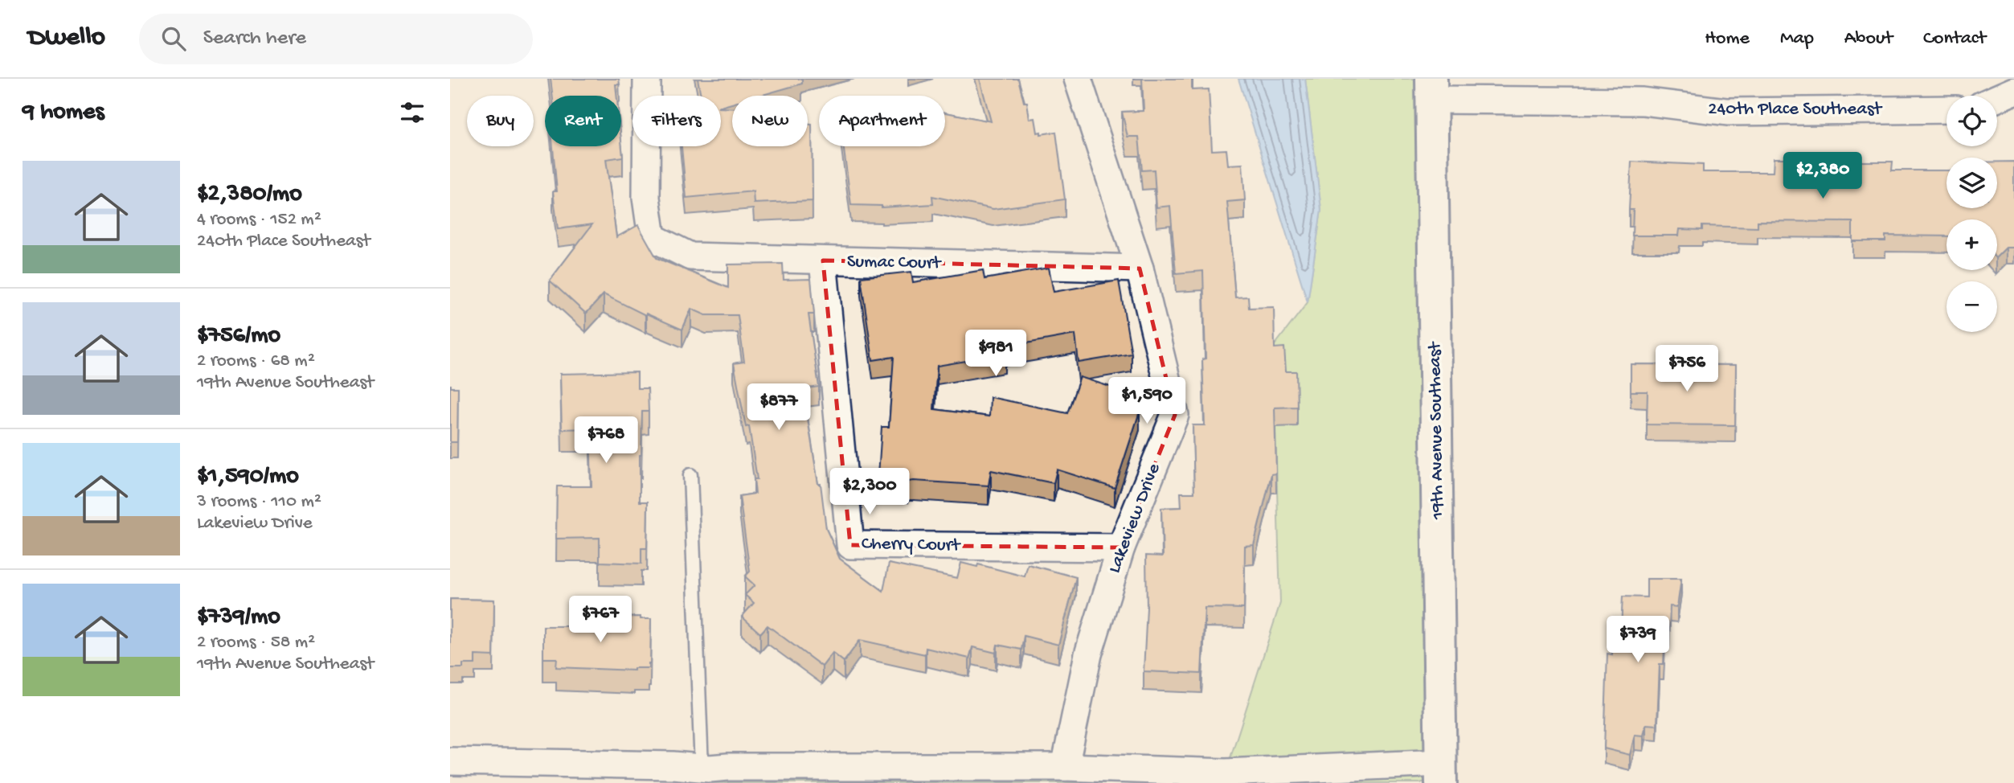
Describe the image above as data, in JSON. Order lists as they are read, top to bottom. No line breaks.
{"streets":{"street":["240th Place Southeast","Sumac Court","19th Avenue Southeast","Lakeview Drive","Cherry Court"]},"crossings":[["240th Place Southeast","19th Avenue Southeast"],["Sumac Court","Lakeview Drive"],["Sumac Court","Cherry Court"],["Lakeview Drive","Cherry Court"]],"page":{"header":"Dwello","search":"Search here","nav":["Home","Map","About","Contact"],"heading":"9 homes","map_buttons":["+","−"],"chip":["Buy","Rent","Filters","New","Apartment"],"list":[{"name":"$2,380/mo","note":"4 rooms · 152 m² · 240th Place Southeast"},{"name":"$756/mo","note":"2 rooms · 68 m² · 19th Avenue Southeast"},{"name":"$1,590/mo","note":"3 rooms · 110 m² · Lakeview Drive"},{"name":"$739/mo","note":"2 rooms · 58 m² · 19th Avenue Southeast"}],"price":["$2,380","$981","$756","$1,590","$877","$768","$2,300","$767","$739"]}}
